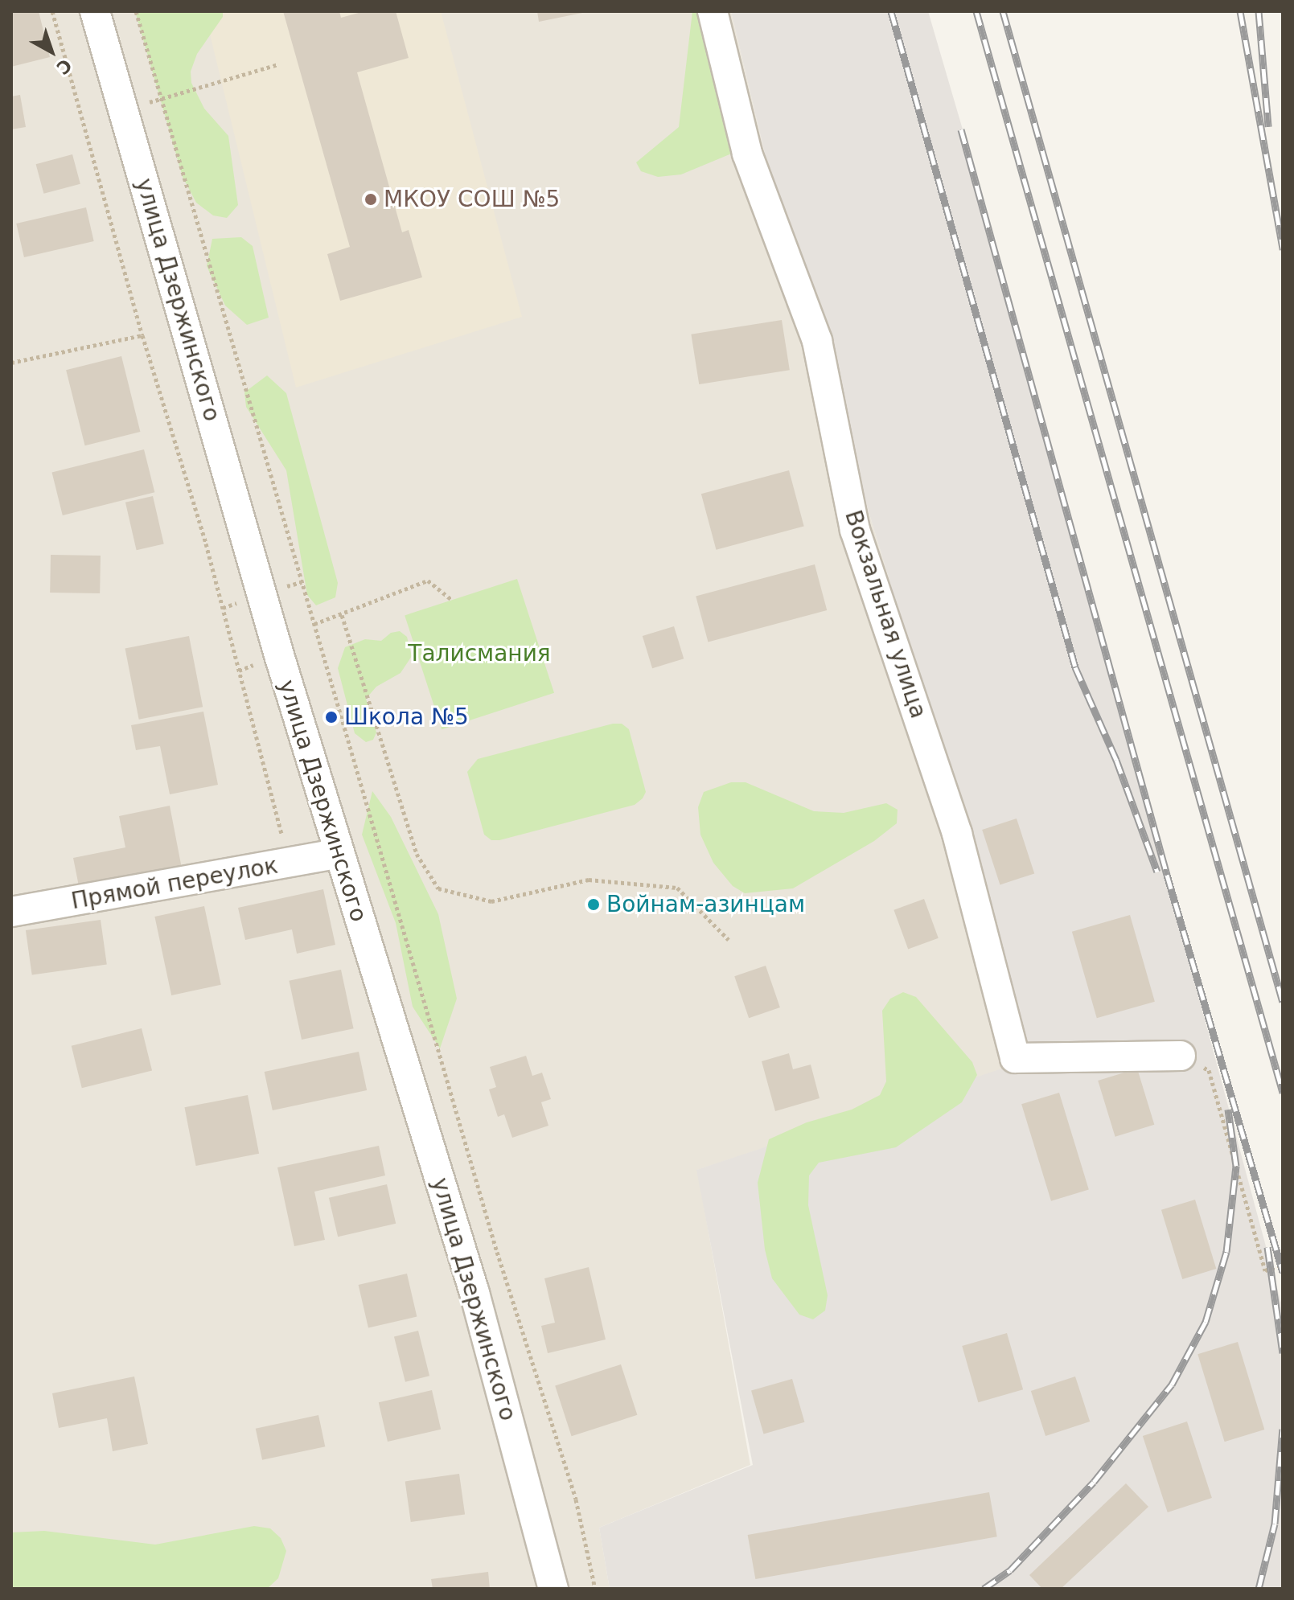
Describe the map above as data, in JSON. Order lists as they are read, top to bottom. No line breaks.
{"streets":{"street":["улица Дзержинского","Вокзальная улица","Прямой переулок"]},"crossings":[["улица Дзержинского","Прямой переулок"]],"parks":["Талисмания"],"places":["МКОУ СОШ №5","Школа №5","Войнам-азинцам"],"north":"bottom right"}
